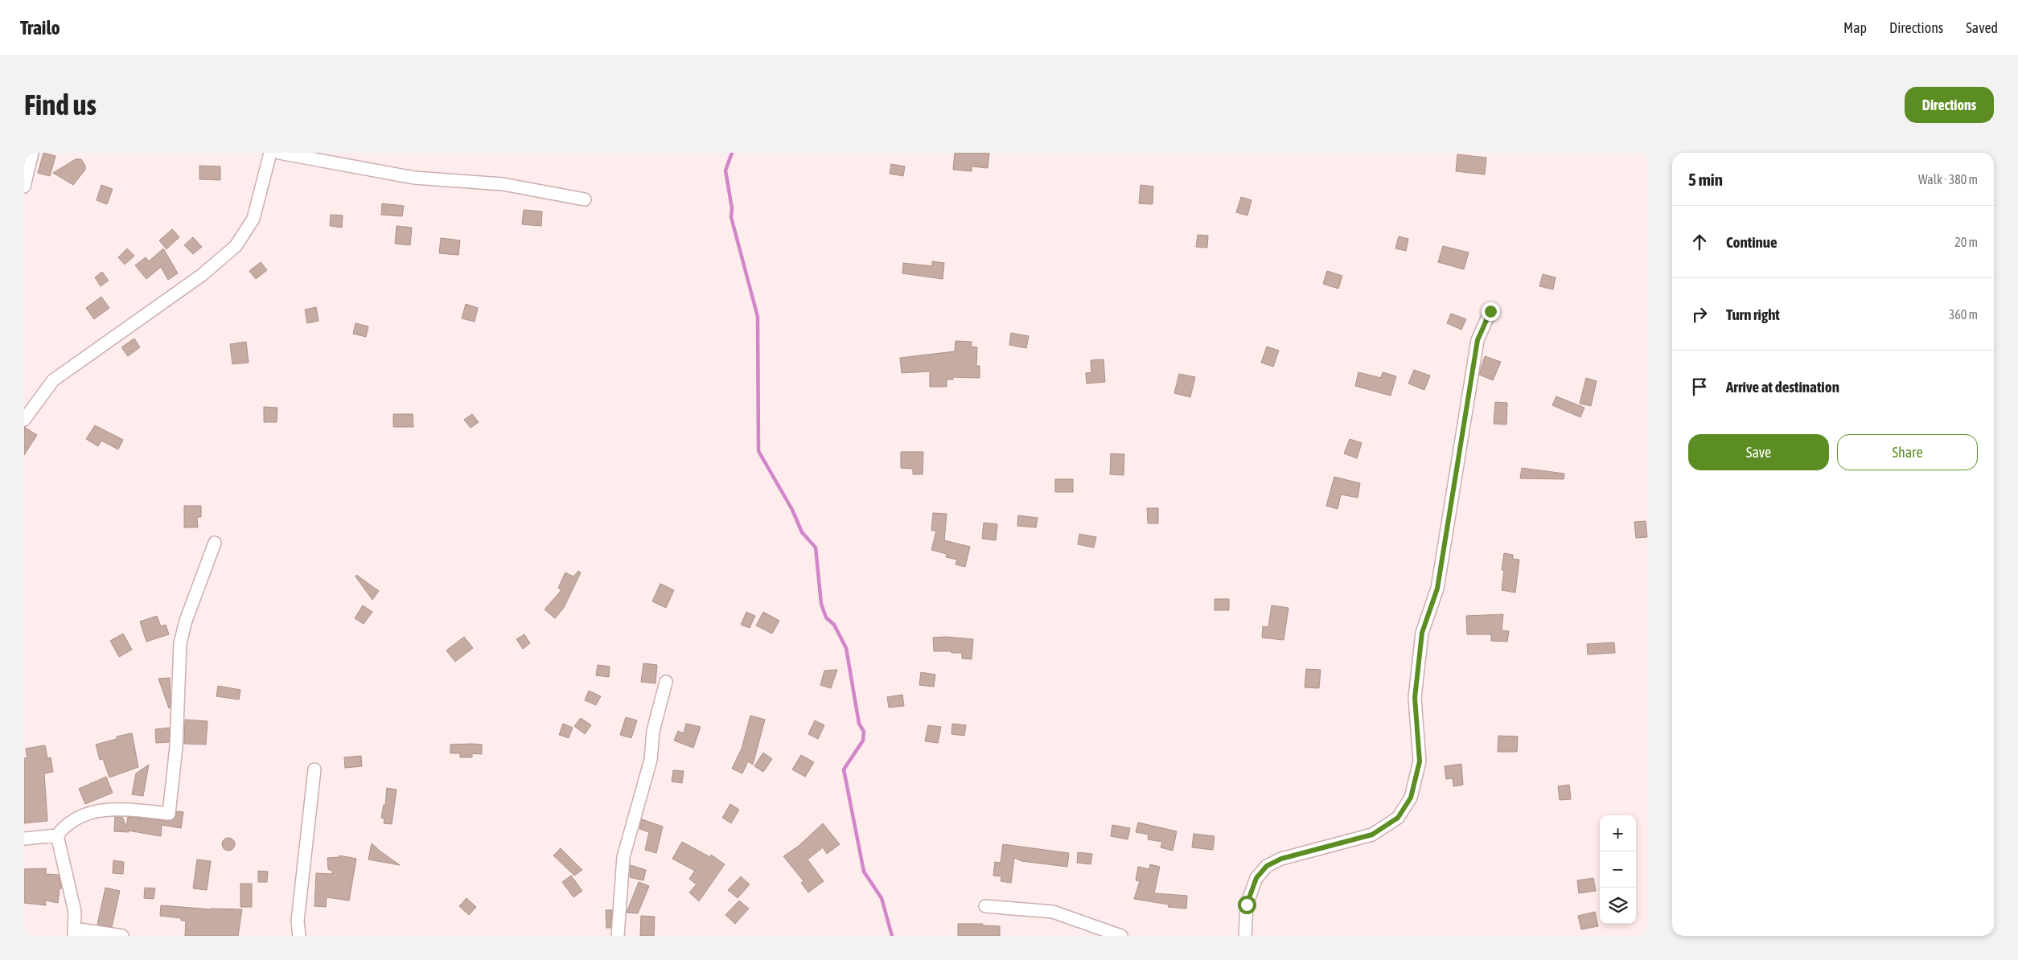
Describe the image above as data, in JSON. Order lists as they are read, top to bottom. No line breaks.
{"page":{"header":"Trailo","nav":["Map","Directions","Saved"],"buttons":["Directions",["Save","Share"]],"title":"Find us","heading":["5 min","Walk · 380 m"],"list":[["Continue","20 m"],["Turn right","360 m"],"Arrive at destination"],"map_buttons":["+","−"]}}
